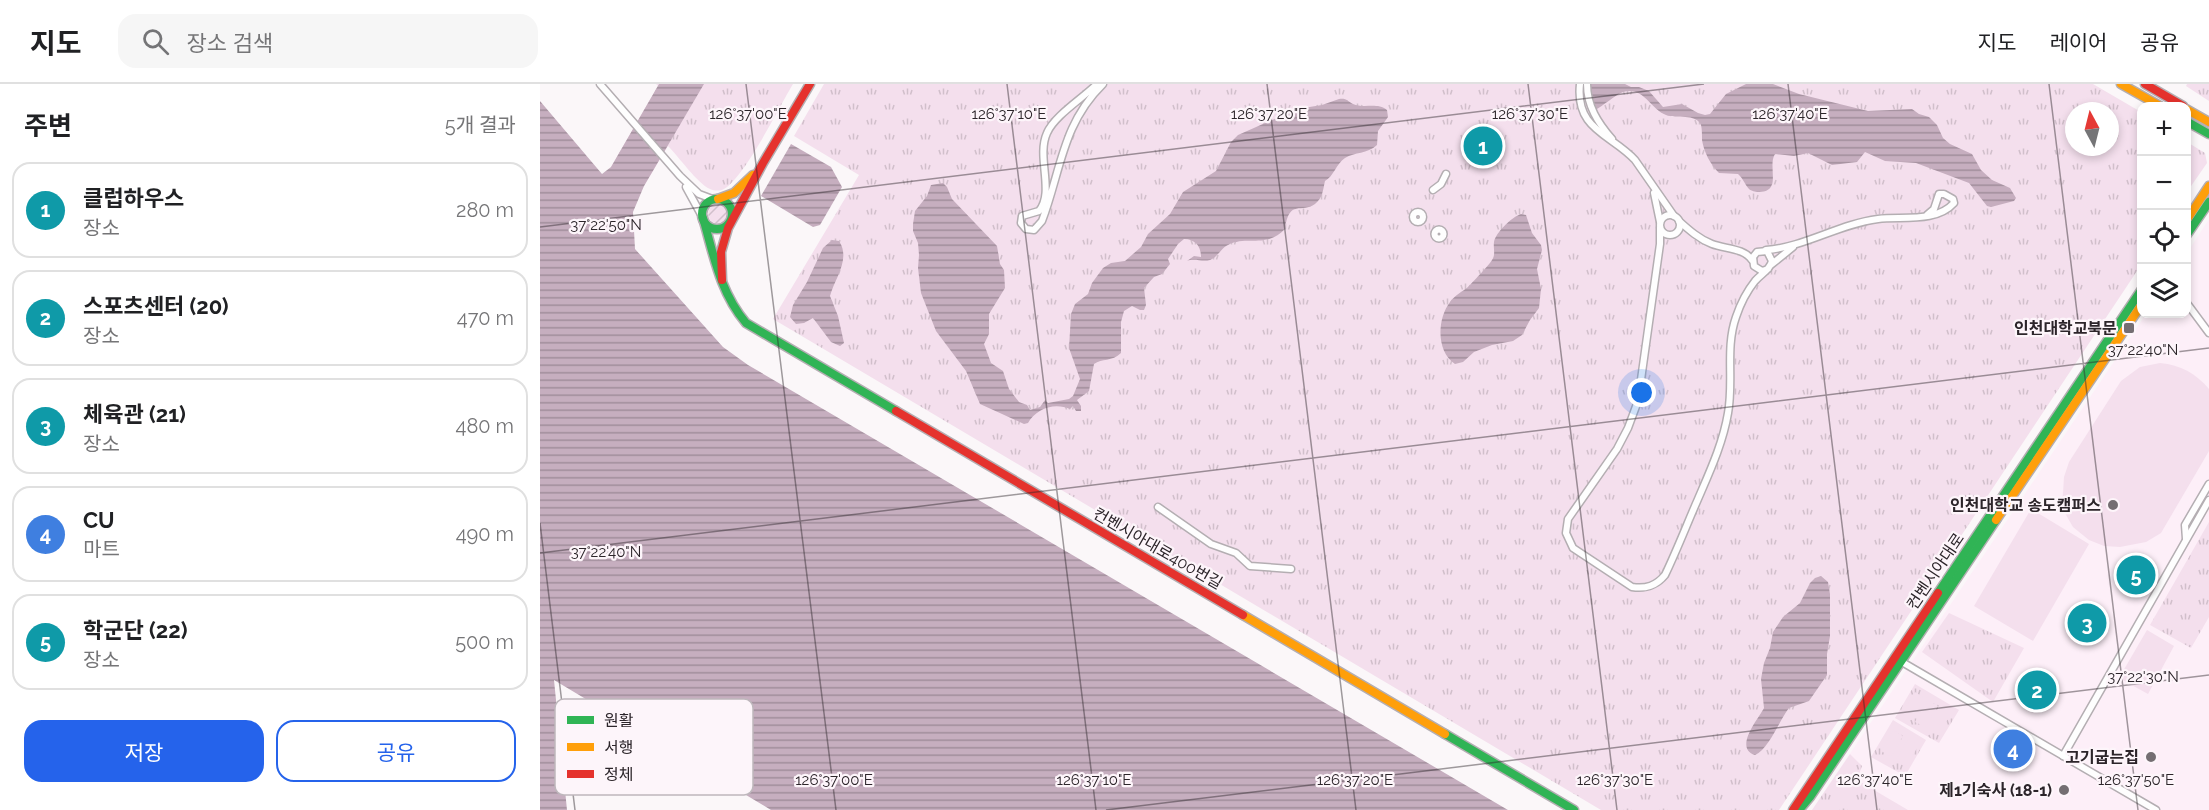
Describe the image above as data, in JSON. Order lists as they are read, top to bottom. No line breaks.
{"streets":{"main road":["컨벤시아대로400번길","컨벤시아대로"]},"places":{"transit":["인천대학교북문"],"other":["인천대학교 송도캠퍼스","고기굽는집","제1기숙사 (18-1)"]},"legend":["원활","서행","정체"],"north":"top","page":{"header":"지도","search":"장소 검색","nav":["지도","레이어","공유"],"heading":["주변","5개 결과"],"map_buttons":["+","−"],"pins":["1","5","3","2","4"],"list":[{"mark":"1","name":"클럽하우스","note":"장소","value":"280 m"},{"mark":"2","name":"스포츠센터 (20)","note":"장소","value":"470 m"},{"mark":"3","name":"체육관 (21)","note":"장소","value":"480 m"},{"mark":"4","name":"CU","note":"마트","value":"490 m"},{"mark":"5","name":"학군단 (22)","note":"장소","value":"500 m"}],"buttons":["저장","공유"]},"coordinates":["126°37'00\"E","126°37'10\"E","126°37'20\"E","126°37'30\"E","126°37'40\"E","37°22'50\"N","37°22'40\"N","37°22'30\"N","126°37'50\"E"]}
